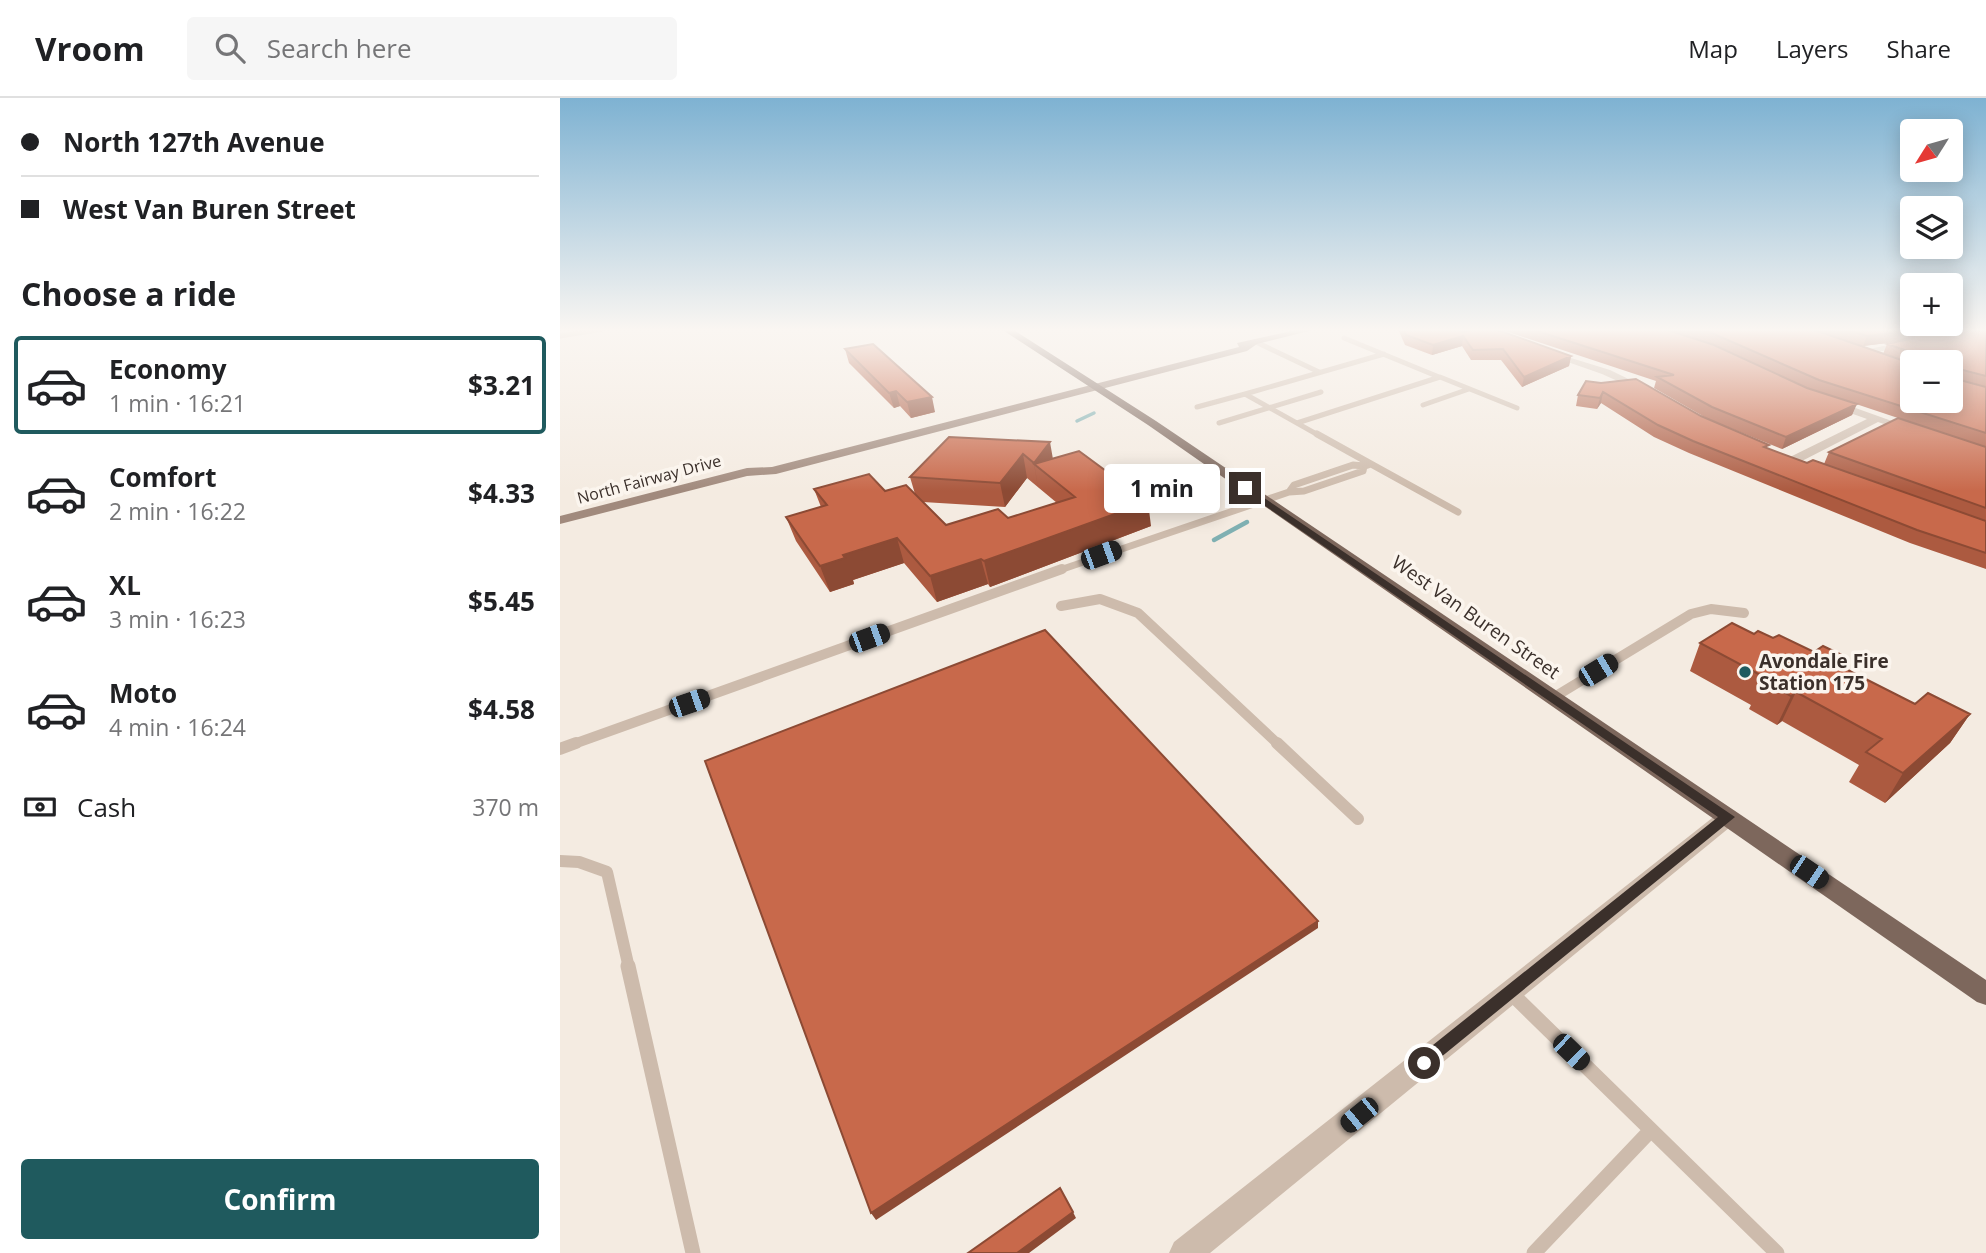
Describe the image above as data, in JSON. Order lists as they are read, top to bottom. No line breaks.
{"streets":{"main road":["West Van Buren Street"],"street":["North Fairway Drive"]},"crossings":[["North Fairway Drive","West Van Buren Street"]],"places":["Avondale Fire Station 175"],"north":"bottom left","page":{"header":"Vroom","search":"Search here","nav":["Map","Layers","Share"],"banner":["North 127th Avenue","West Van Buren Street"],"map_buttons":["+","−"],"heading":"Choose a ride","list":[{"name":"Economy","note":"1 min · 16:21","value":"$3.21"},{"name":"Comfort","note":"2 min · 16:22","value":"$4.33"},{"name":"XL","note":"3 min · 16:23","value":"$5.45"},{"name":"Moto","note":"4 min · 16:24","value":"$4.58"}],"bubble":"1 min","pay":["Cash","370 m"],"buttons":"Confirm"}}
